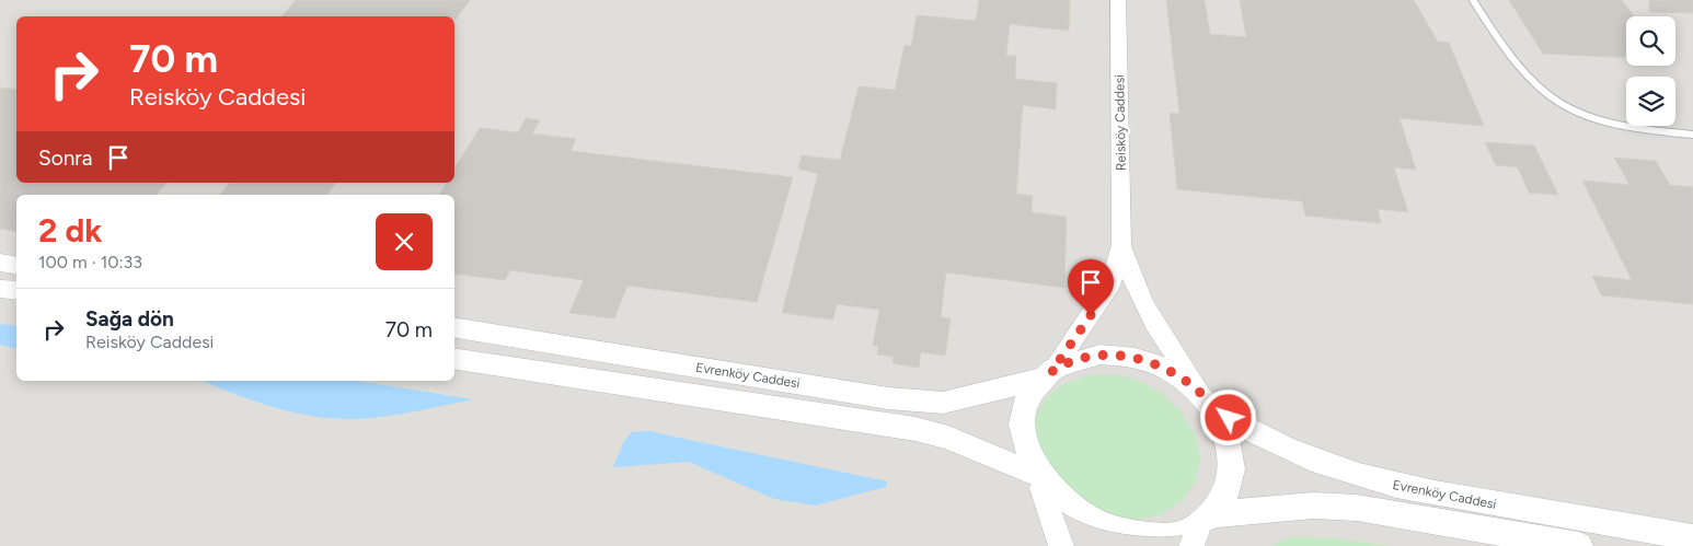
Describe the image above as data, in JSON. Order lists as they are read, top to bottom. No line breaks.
{"streets":{"main road":["Evrenköy Caddesi"],"street":["Reisköy Caddesi"]},"crossings":[["Reisköy Caddesi","Evrenköy Caddesi"]],"page":{"turn":["70 m","Reisköy Caddesi"],"then":"Sonra","heading":["2 dk","100 m · 10:33"],"list":[{"name":"Sağa dön","note":"Reisköy Caddesi","value":"70 m"}]}}
